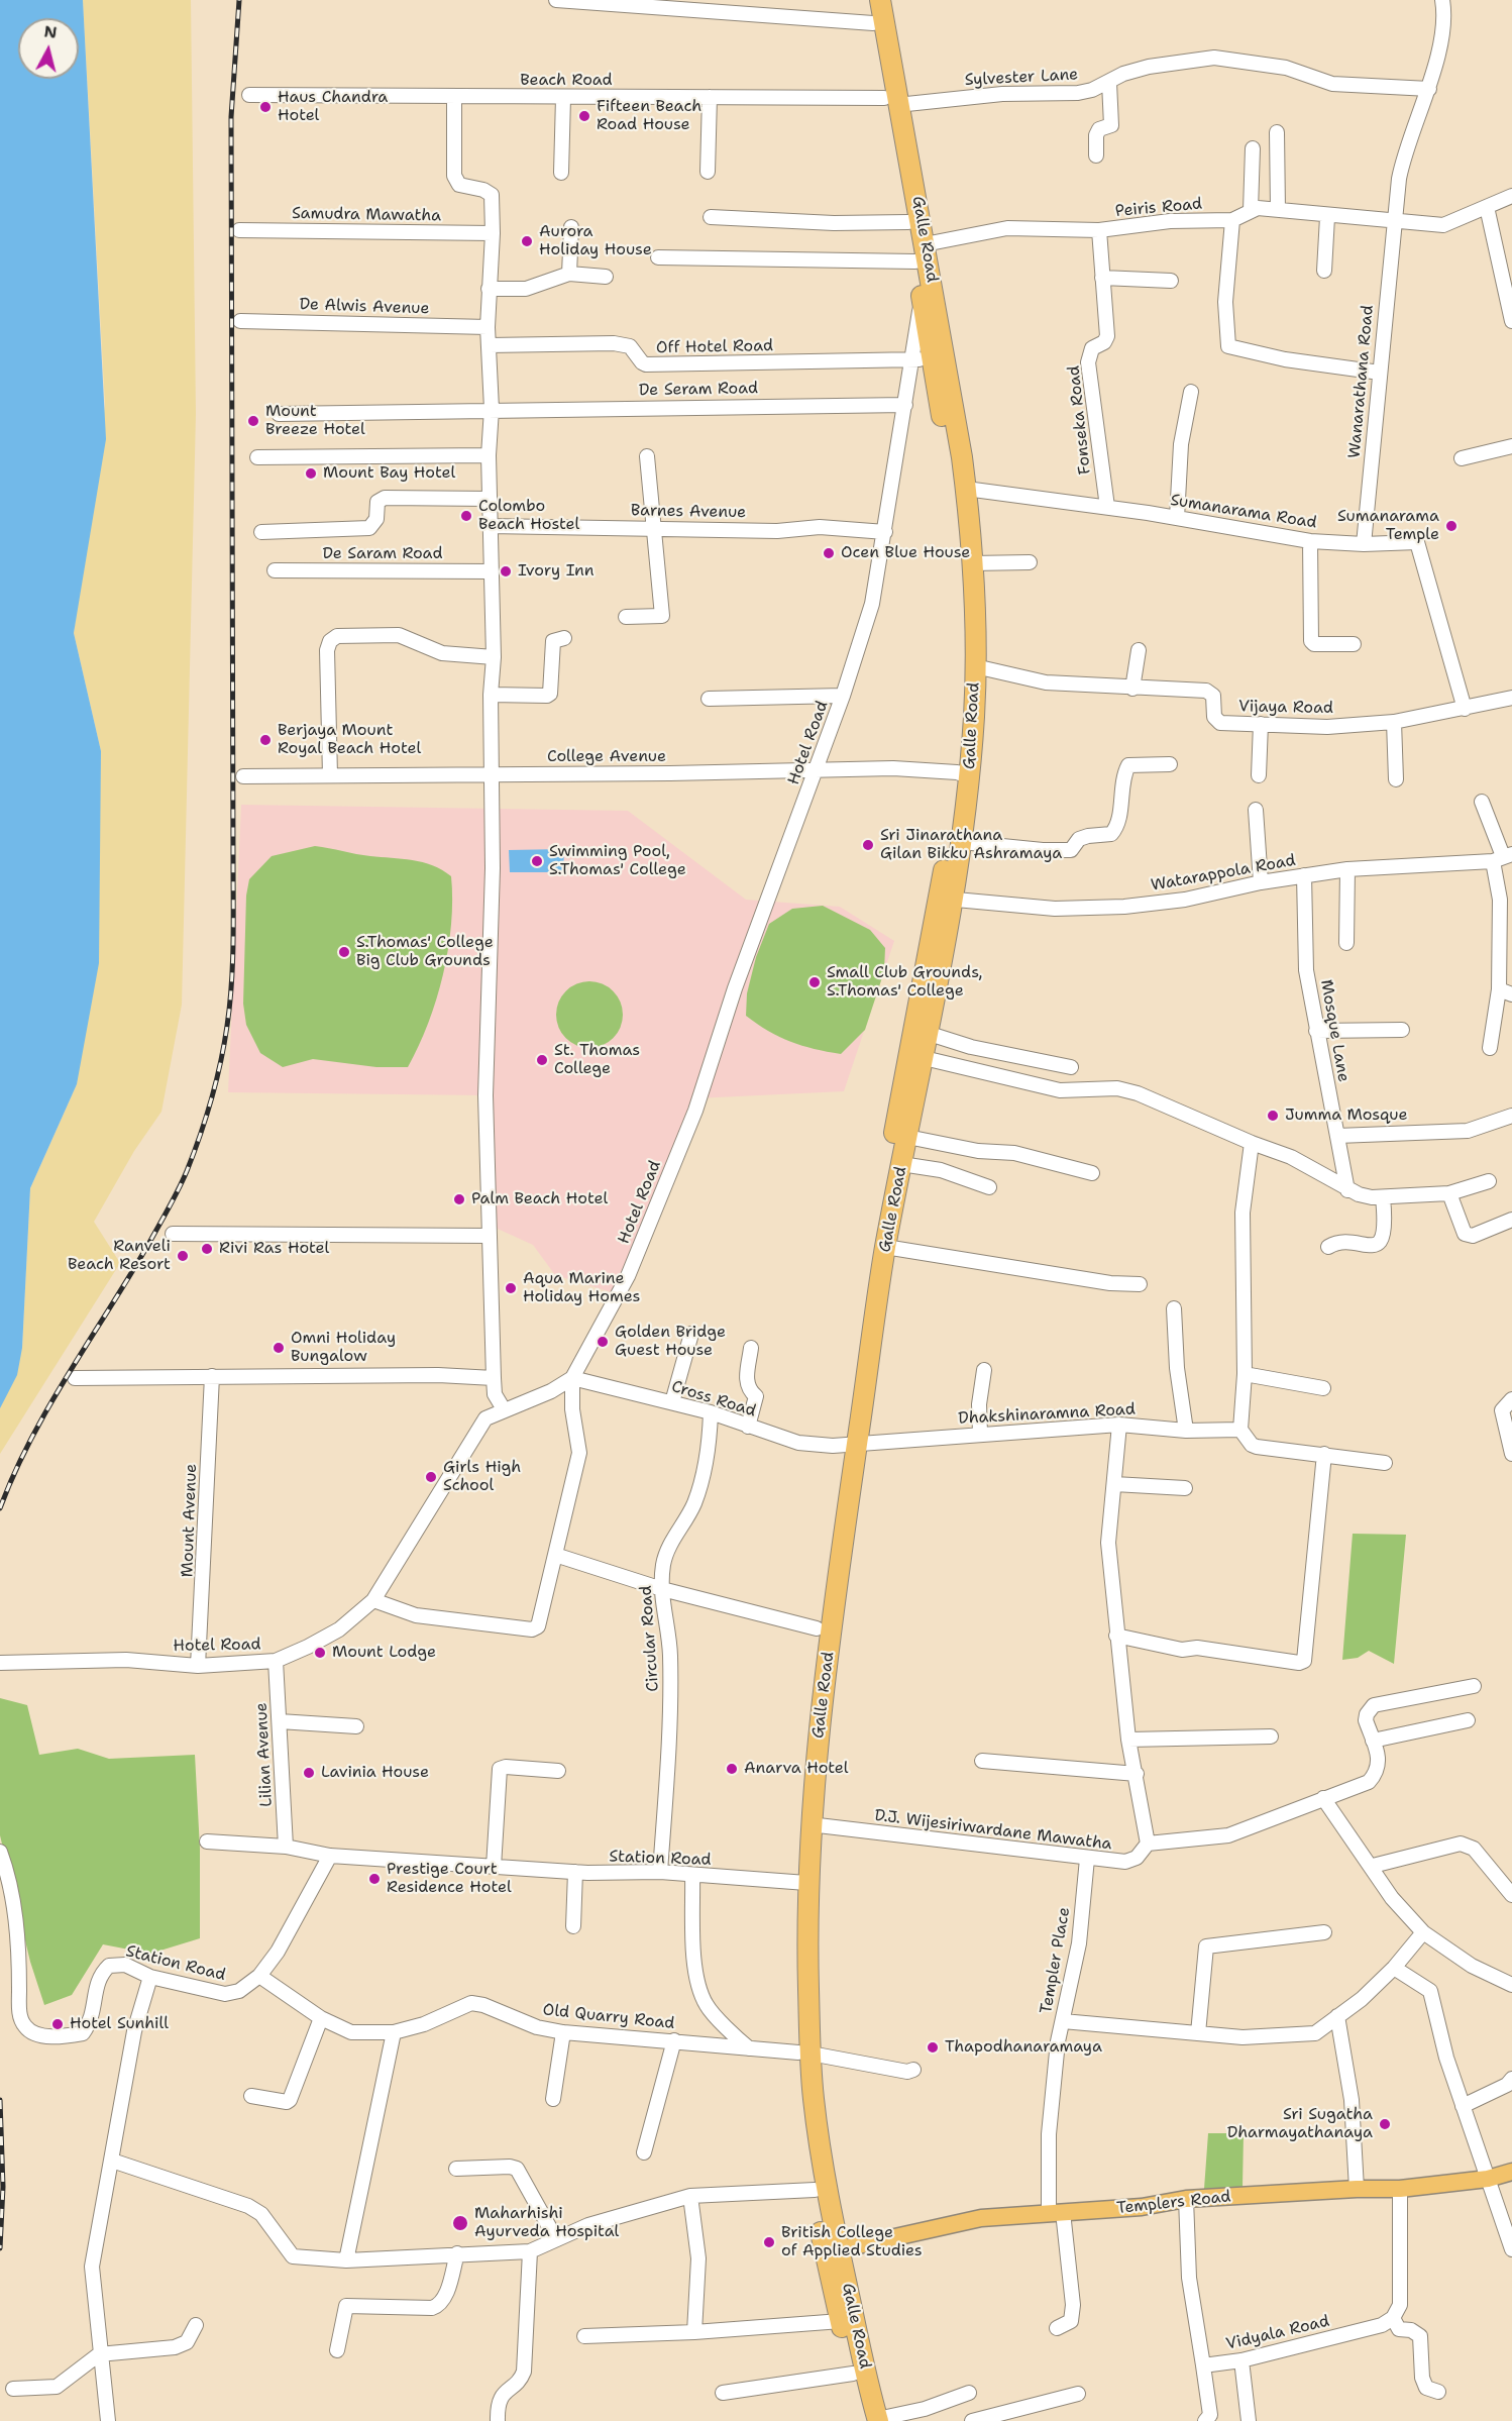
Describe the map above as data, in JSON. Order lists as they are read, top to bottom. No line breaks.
{"streets":{"highway":["Galle Road"],"main road":["Templers Road"],"street":["Sylvester Lane","Beach Road","Peiris Road","Samudra Mawatha","De Alwis Avenue","Off Hotel Road","Wanarathana Road","De Seram Road","Fonseka Road","Barnes Avenue","Sumanarama Road","De Saram Road","Vijaya Road","Hotel Road","College Avenue","Watarappola Road","Mosque Lane","Cross Road","Dhakshinaramna Road","Mount Avenue","Circular Road","Lilian Avenue","D.J. Wijesiriwardane Mawatha","Station Road","Templer Place","Old Quarry Road","Vidyala Road"]},"crossings":[["Sylvester Lane","Beach Road"],["Sylvester Lane","Galle Road"],["Sylvester Lane","Wanarathana Road"],["Beach Road","Galle Road"],["Peiris Road","Galle Road"],["Peiris Road","Wanarathana Road"],["Peiris Road","Fonseka Road"],["Galle Road","Off Hotel Road"],["Galle Road","Sumanarama Road"],["Galle Road","Vijaya Road"],["Galle Road","Hotel Road"],["Galle Road","College Avenue"],["Galle Road","Watarappola Road"],["Galle Road","Cross Road"],["Galle Road","Dhakshinaramna Road"],["Galle Road","D.J. Wijesiriwardane Mawatha"],["Galle Road","Station Road"],["Galle Road","Old Quarry Road"],["Galle Road","Templers Road"],["Off Hotel Road","Hotel Road"],["Wanarathana Road","Sumanarama Road"],["De Seram Road","Hotel Road"],["Fonseka Road","Sumanarama Road"],["Barnes Avenue","Hotel Road"],["Sumanarama Road","Vijaya Road"],["Hotel Road","College Avenue"],["Hotel Road","Cross Road"],["Hotel Road","Mount Avenue"],["Hotel Road","Lilian Avenue"],["Watarappola Road","Mosque Lane"],["Cross Road","Dhakshinaramna Road"],["Cross Road","Circular Road"],["Circular Road","Station Road"],["Lilian Avenue","Station Road"],["D.J. Wijesiriwardane Mawatha","Templer Place"],["Station Road","Old Quarry Road"],["Templer Place","Templers Road"]],"places":["Haus Chandra Hotel","Fifteen Beach Road House","Aurora Holiday House","Mount Breeze Hotel","Mount Bay Hotel","Colombo Beach Hostel","Sumanarama Temple","Ocen Blue House","Ivory Inn","Berjaya Mount Royal Beach Hotel","Sri Jinarathana Gilan Bikku Ashramaya","Swimming Pool, S.Thomas' College","S.Thomas' College Big Club Grounds","Small Club Grounds, S.Thomas' College","St. Thomas College","Jumma Mosque","Palm Beach Hotel","Rivi Ras Hotel","Ranveli Beach Resort","Aqua Marine Holiday Homes","Golden Bridge Guest House","Omni Holiday Bungalow","Girls High School","Mount Lodge","Anarva Hotel","Lavinia House","Prestige Court Residence Hotel","Hotel Sunhill","Thapodhanaramaya","Sri Sugatha Dharmayathanaya","Maharhishi Ayurveda Hospital","British College of Applied Studies"],"north":"top"}
